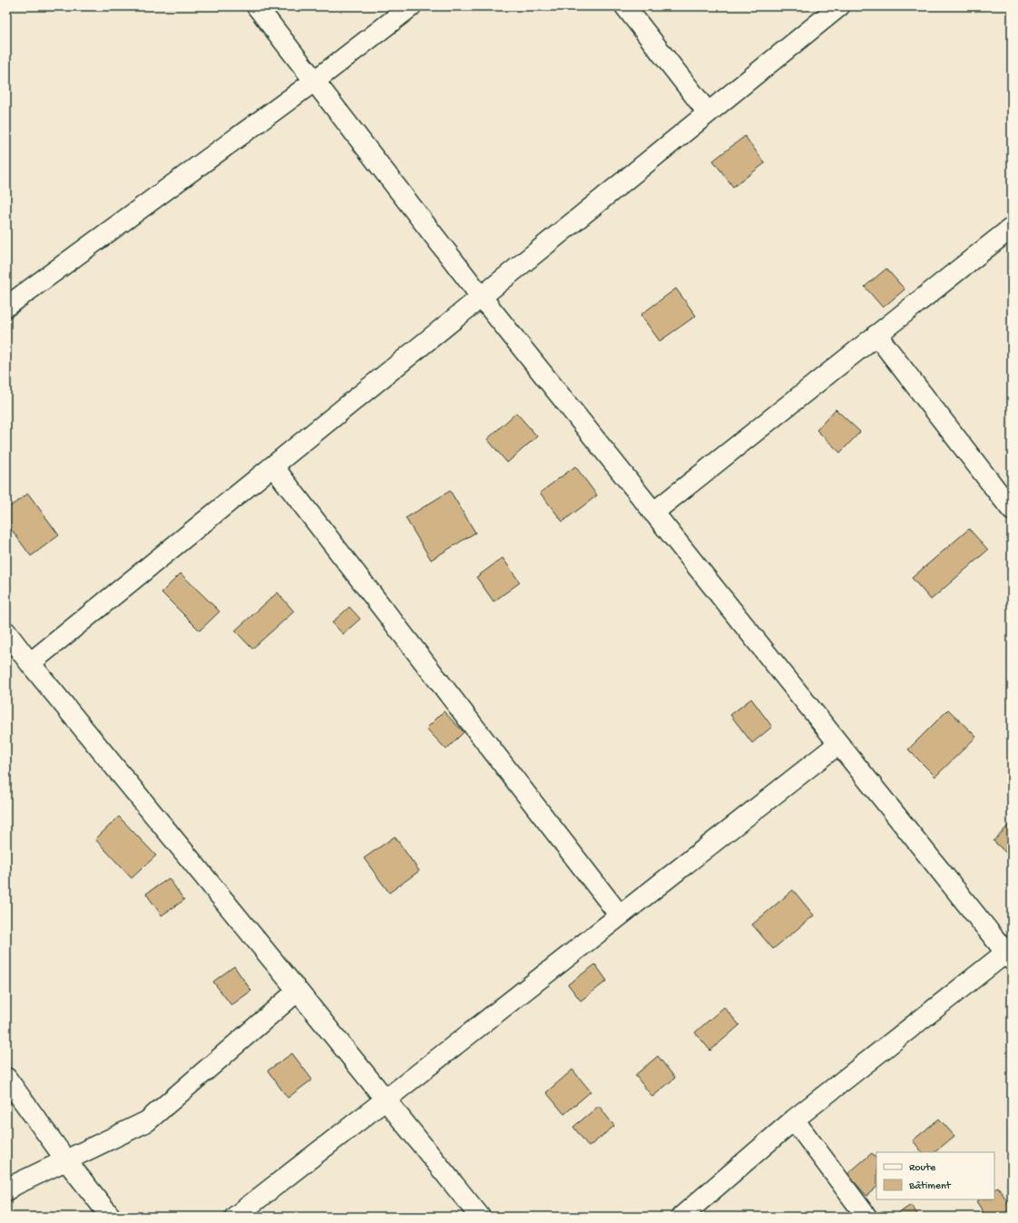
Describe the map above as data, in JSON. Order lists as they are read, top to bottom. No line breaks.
{"legend":["Route","Bâtiment"]}
